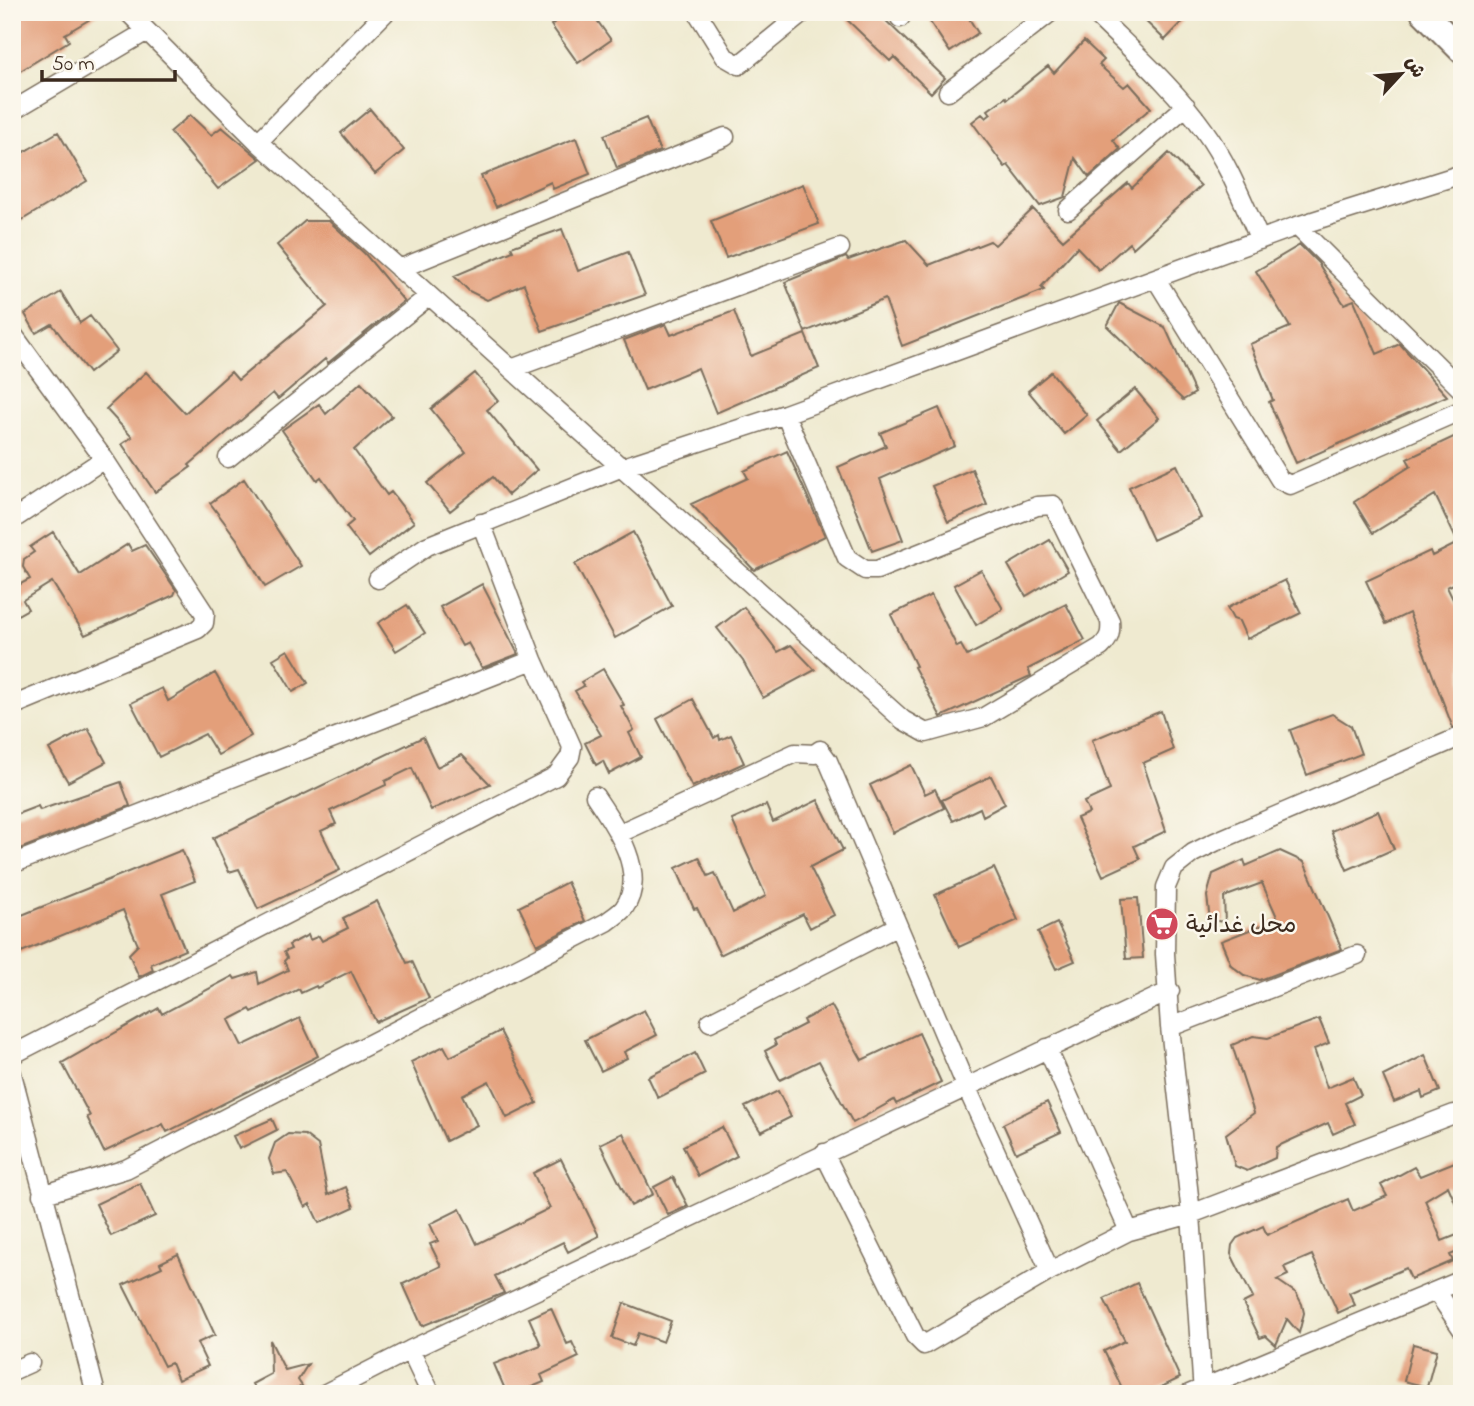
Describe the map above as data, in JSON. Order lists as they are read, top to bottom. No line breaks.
{"places":{"supermarket":["محل غدائية"]},"scale_bar":"50 m","north":"top right"}
